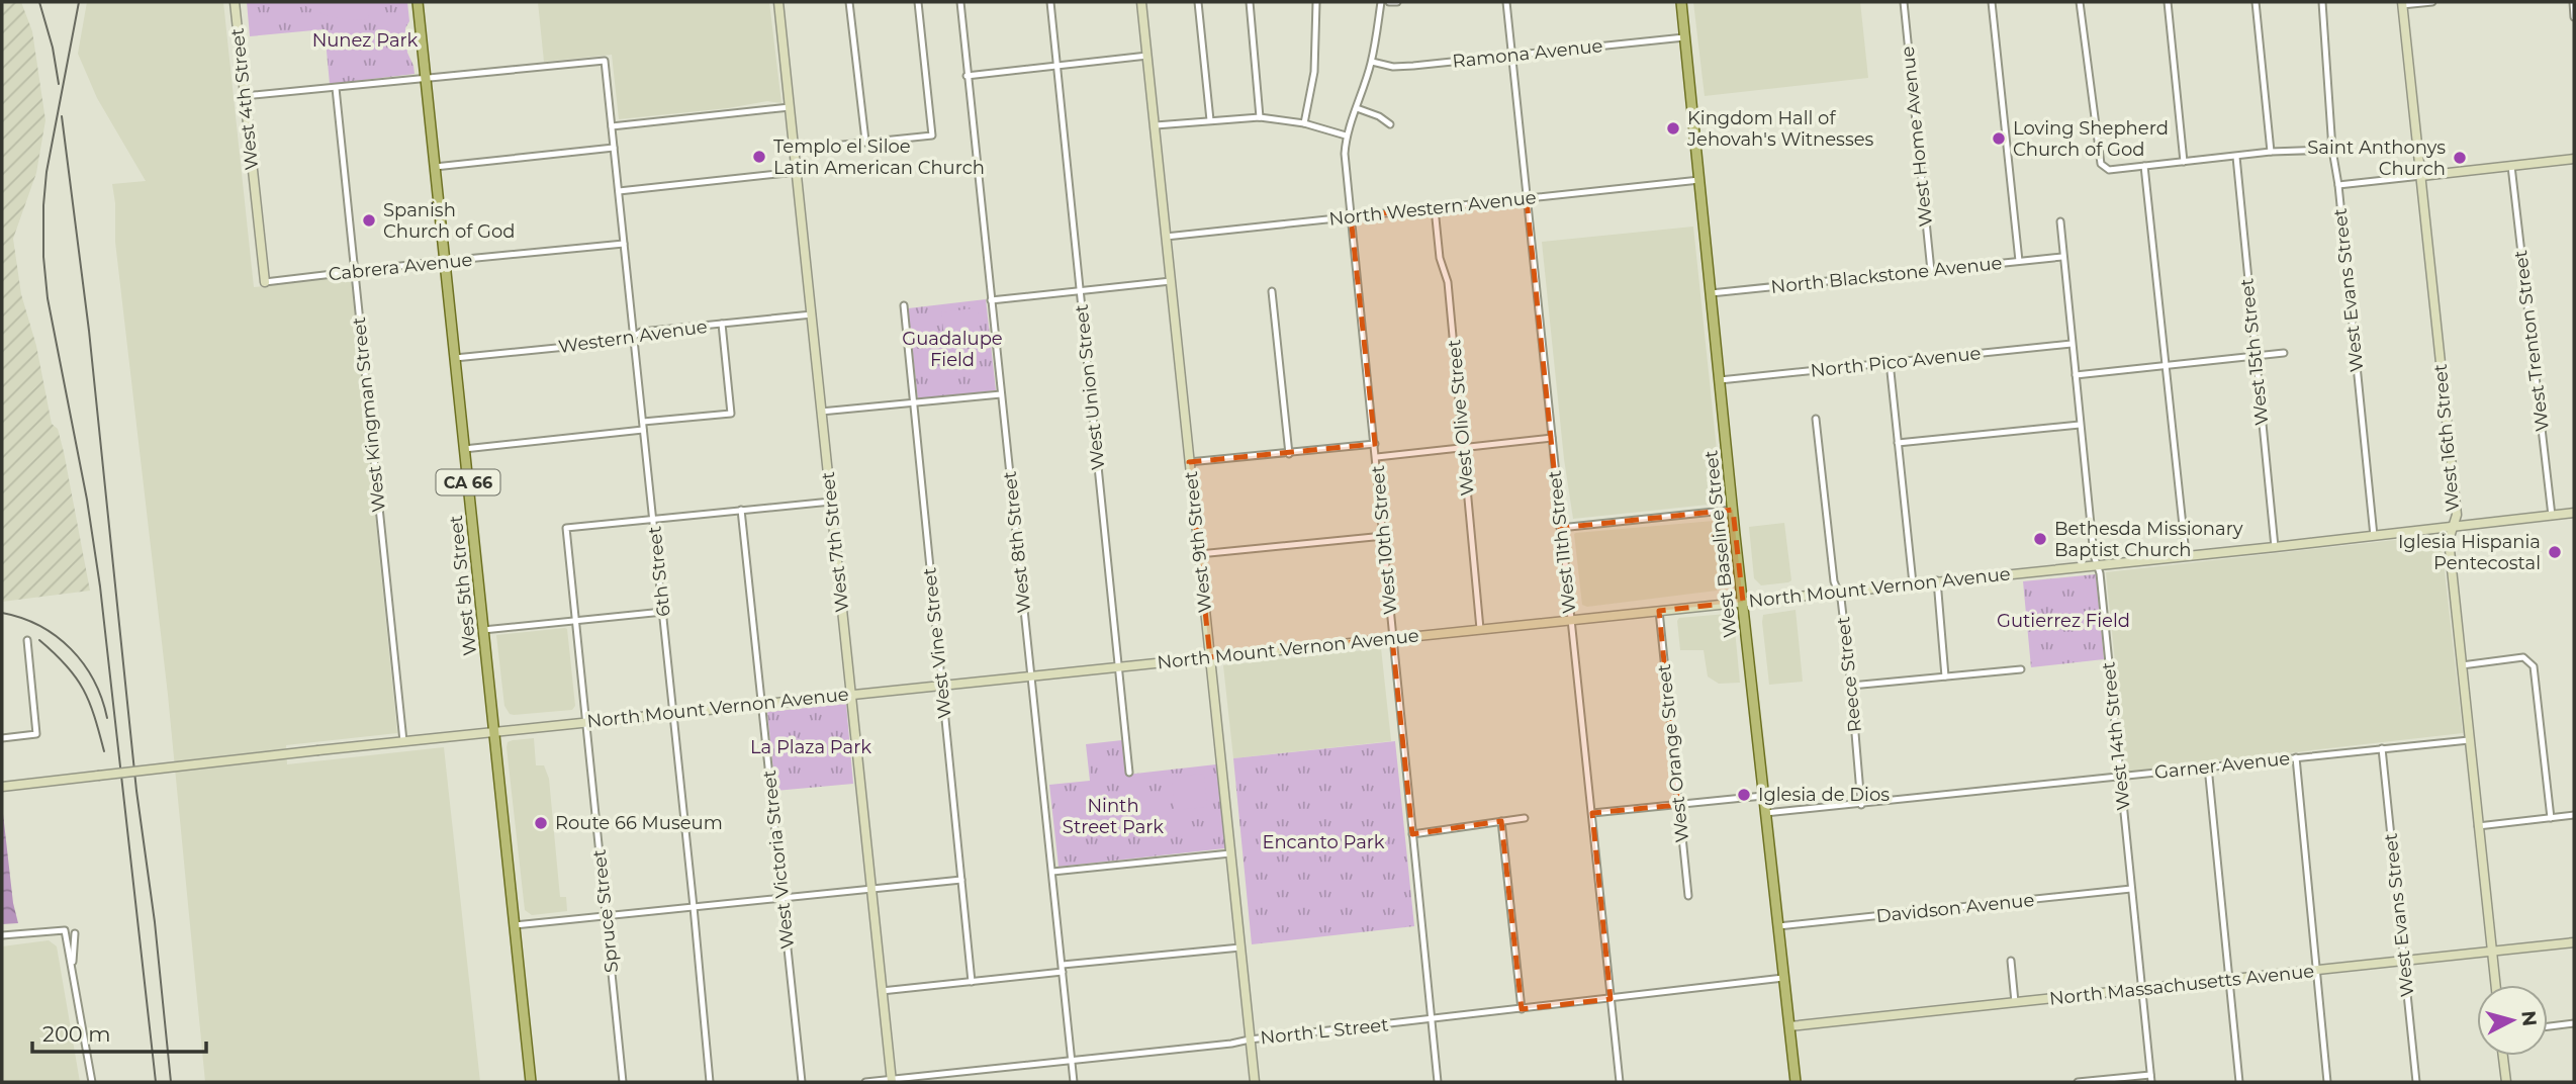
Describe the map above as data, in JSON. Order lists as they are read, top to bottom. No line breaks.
{"streets":{"main road":["CA 66","West Baseline Street","West 5th Street"],"street":["Ramona Avenue","West 4th Street","West Home Avenue","North Western Avenue","Cabrera Avenue","North Blackstone Avenue","West Evans Street","Western Avenue","West Trenton Street","West 15th Street","North Pico Avenue","West Union Street","West Kingman Street","West Olive Street","West 16th Street","West 10th Street","West 7th Street","West 8th Street","West 9th Street","West 11th Street","6th Street","North Mount Vernon Avenue","West Vine Street","Reece Street","West 14th Street","West Orange Street","Garner Avenue","West Victoria Street","Davidson Avenue","Spruce Street","North Massachusetts Avenue","North L Street"]},"crossings":[["Ramona Avenue","West 10th Street"],["Ramona Avenue","West 11th Street"],["Ramona Avenue","West Baseline Street"],["West 4th Street","Cabrera Avenue"],["West Home Avenue","North Blackstone Avenue"],["North Western Avenue","West Olive Street"],["North Western Avenue","West 10th Street"],["North Western Avenue","West 9th Street"],["North Western Avenue","West 11th Street"],["North Western Avenue","West Baseline Street"],["Cabrera Avenue","West Kingman Street"],["Cabrera Avenue","6th Street"],["Cabrera Avenue","West 5th Street"],["North Blackstone Avenue","West Baseline Street"],["North Blackstone Avenue","West 14th Street"],["West Evans Street","North Mount Vernon Avenue"],["West Evans Street","Garner Avenue"],["West Evans Street","North Massachusetts Avenue"],["Western Avenue","West 7th Street"],["Western Avenue","6th Street"],["Western Avenue","West 5th Street"],["West Trenton Street","North Mount Vernon Avenue"],["West 15th Street","North Mount Vernon Avenue"],["North Pico Avenue","West Baseline Street"],["North Pico Avenue","West 14th Street"],["West Union Street","North Mount Vernon Avenue"],["West Kingman Street","North Mount Vernon Avenue"],["West Olive Street","North Mount Vernon Avenue"],["West 16th Street","North Mount Vernon Avenue"],["West 16th Street","Garner Avenue"],["West 16th Street","North Massachusetts Avenue"],["West 10th Street","North Mount Vernon Avenue"],["West 10th Street","North L Street"],["West 7th Street","North Mount Vernon Avenue"],["West 7th Street","North L Street"],["West 8th Street","North Mount Vernon Avenue"],["West 8th Street","North L Street"],["West 9th Street","North Mount Vernon Avenue"],["West 9th Street","North L Street"],["West 11th Street","North Mount Vernon Avenue"],["West 11th Street","North L Street"],["West Baseline Street","North Mount Vernon Avenue"],["West Baseline Street","Garner Avenue"],["West Baseline Street","Davidson Avenue"],["West Baseline Street","North Massachusetts Avenue"],["West Baseline Street","North L Street"],["6th Street","West 5th Street"],["6th Street","North Mount Vernon Avenue"],["6th Street","Spruce Street"],["West 5th Street","North Mount Vernon Avenue"],["North Mount Vernon Avenue","West Vine Street"],["North Mount Vernon Avenue","Reece Street"],["North Mount Vernon Avenue","West 14th Street"],["North Mount Vernon Avenue","West Orange Street"],["North Mount Vernon Avenue","West Victoria Street"],["North Mount Vernon Avenue","Spruce Street"],["Reece Street","Garner Avenue"],["West 14th Street","Garner Avenue"],["West 14th Street","Davidson Avenue"],["West 14th Street","North Massachusetts Avenue"]],"parks":["Nunez Park","Guadalupe Field","Gutierrez Field","La Plaza Park","Ninth Street Park","Encanto Park"],"places":["Kingdom Hall of Jehovah's Witnesses","Loving Shepherd Church of God","Templo el Siloe Latin American Church","Saint Anthonys Church","Spanish Church of God","Bethesda Missionary Baptist Church","Iglesia Hispania Pentecostal","Iglesia de Dios","Route 66 Museum"],"scale_bar":"200 m","north":"right"}
